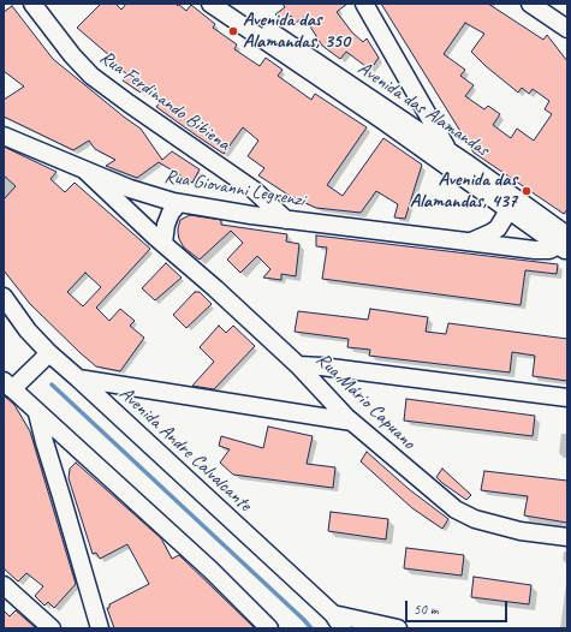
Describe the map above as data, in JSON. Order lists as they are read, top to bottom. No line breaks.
{"streets":{"street":["Rua Ferdinando Bibiena","Avenida das Alamandas","Rua Giovanni Legrenzi","Rua Mário Capuano","Avenida Andre Calvalcante"]},"crossings":[["Rua Ferdinando Bibiena","Rua Giovanni Legrenzi"],["Avenida das Alamandas","Rua Giovanni Legrenzi"],["Rua Giovanni Legrenzi","Rua Mário Capuano"]],"places":["Avenida das Alamandas, 350","Avenida das Alamandas, 437"],"scale_bar":"50 m"}
